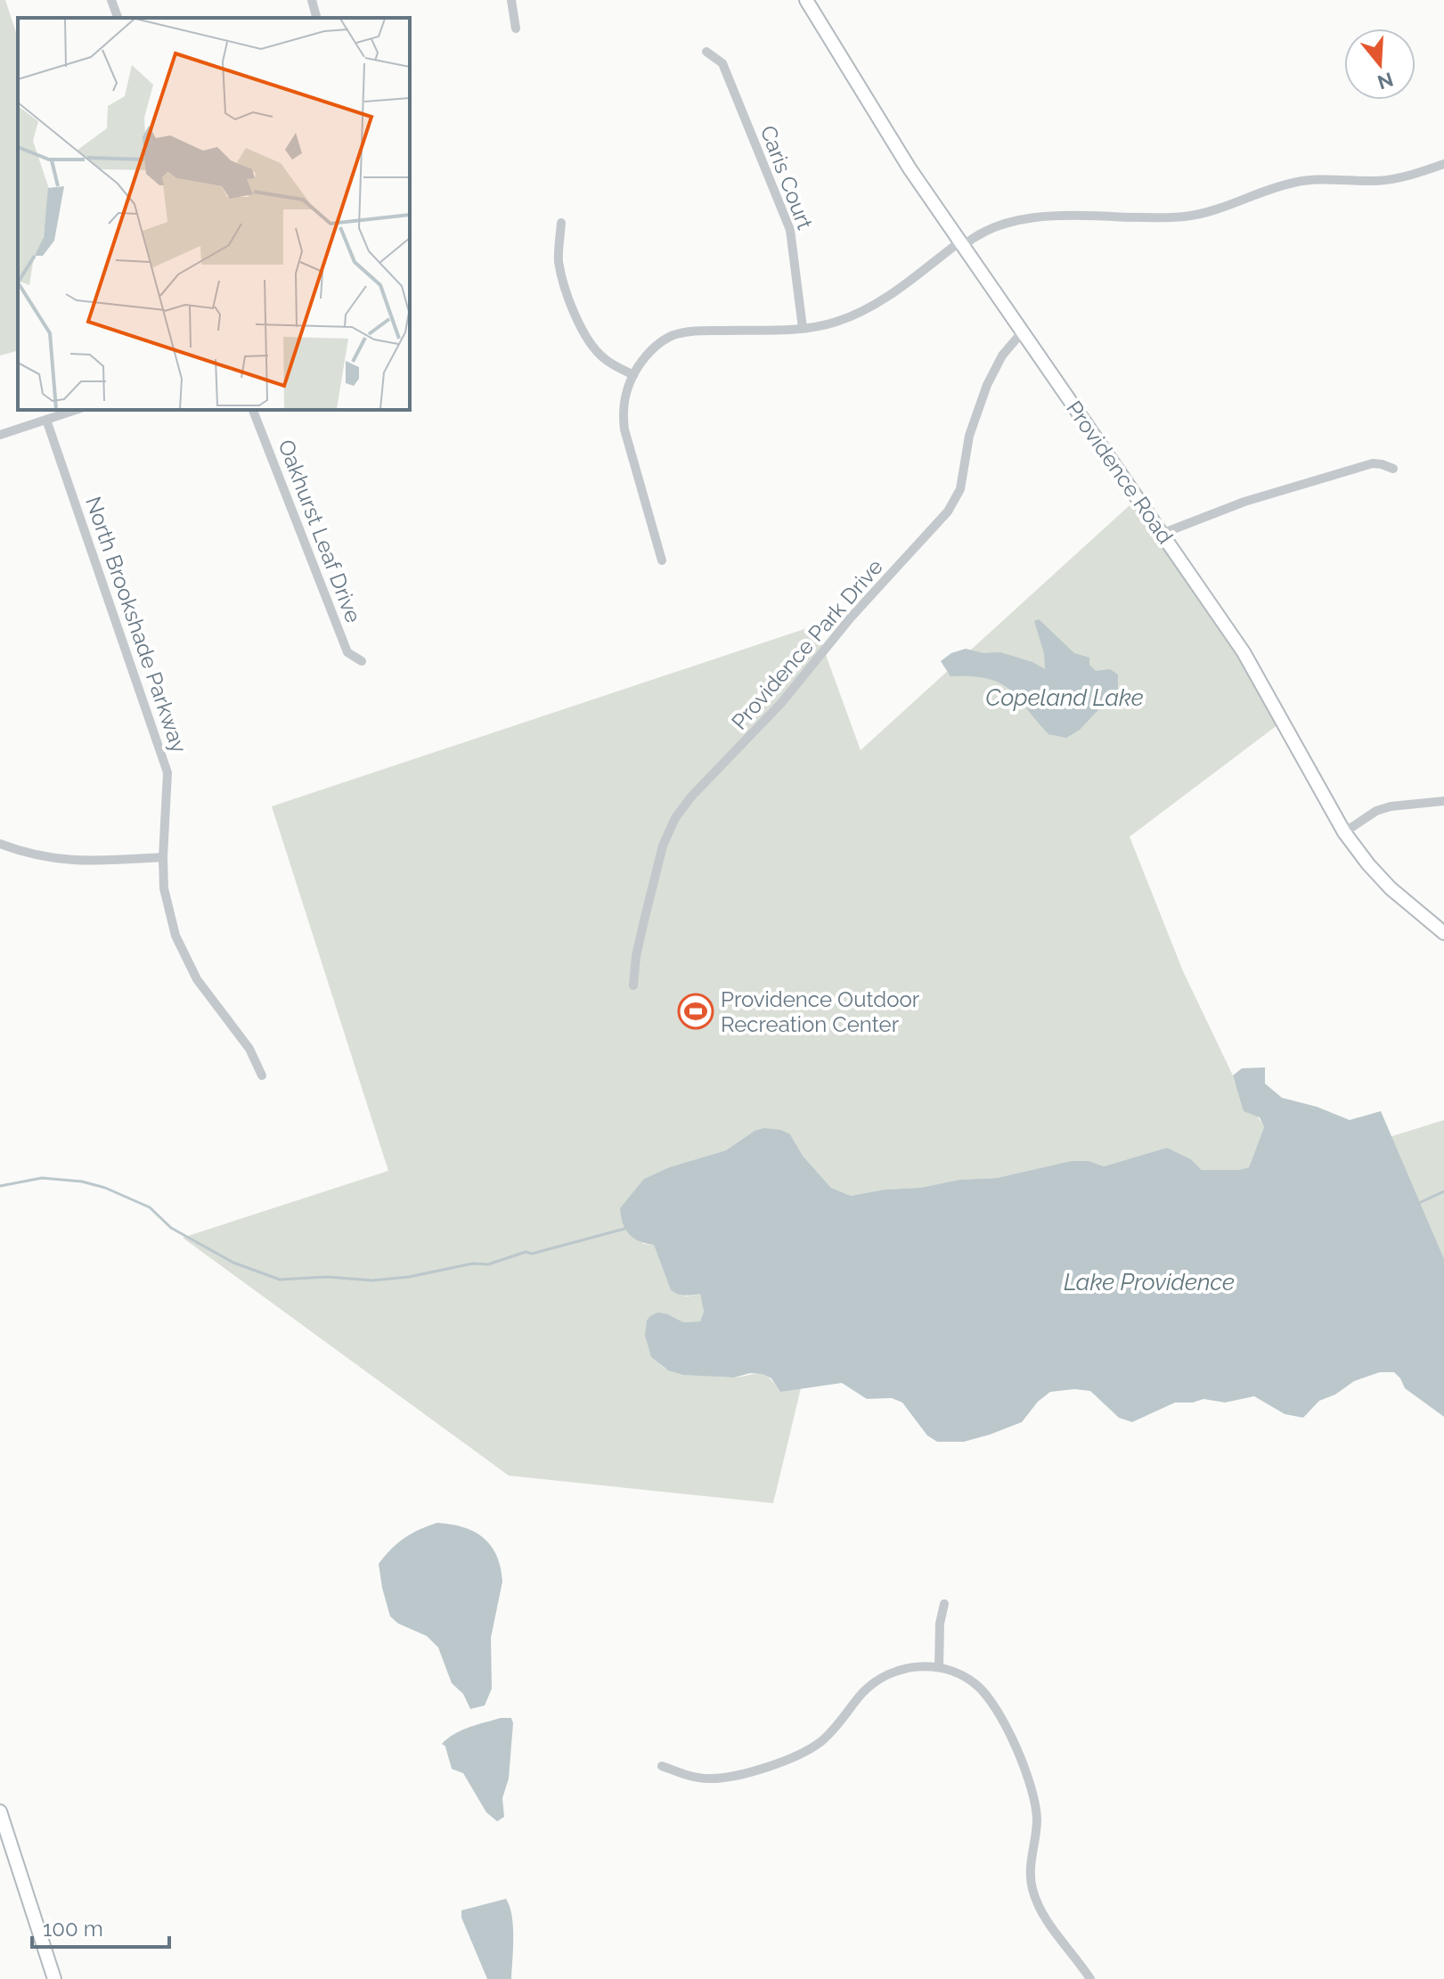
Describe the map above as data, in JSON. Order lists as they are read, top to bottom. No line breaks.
{"streets":{"street":["Caris Court","Providence Road","Oakhurst Leaf Drive","North Brookshade Parkway","Providence Park Drive"]},"crossings":[["Providence Road","Providence Park Drive"]],"water":["Copeland Lake","Lake Providence"],"places":{"sports":["Providence Outdoor Recreation Center"]},"scale_bar":"100 m","north":"bottom"}
